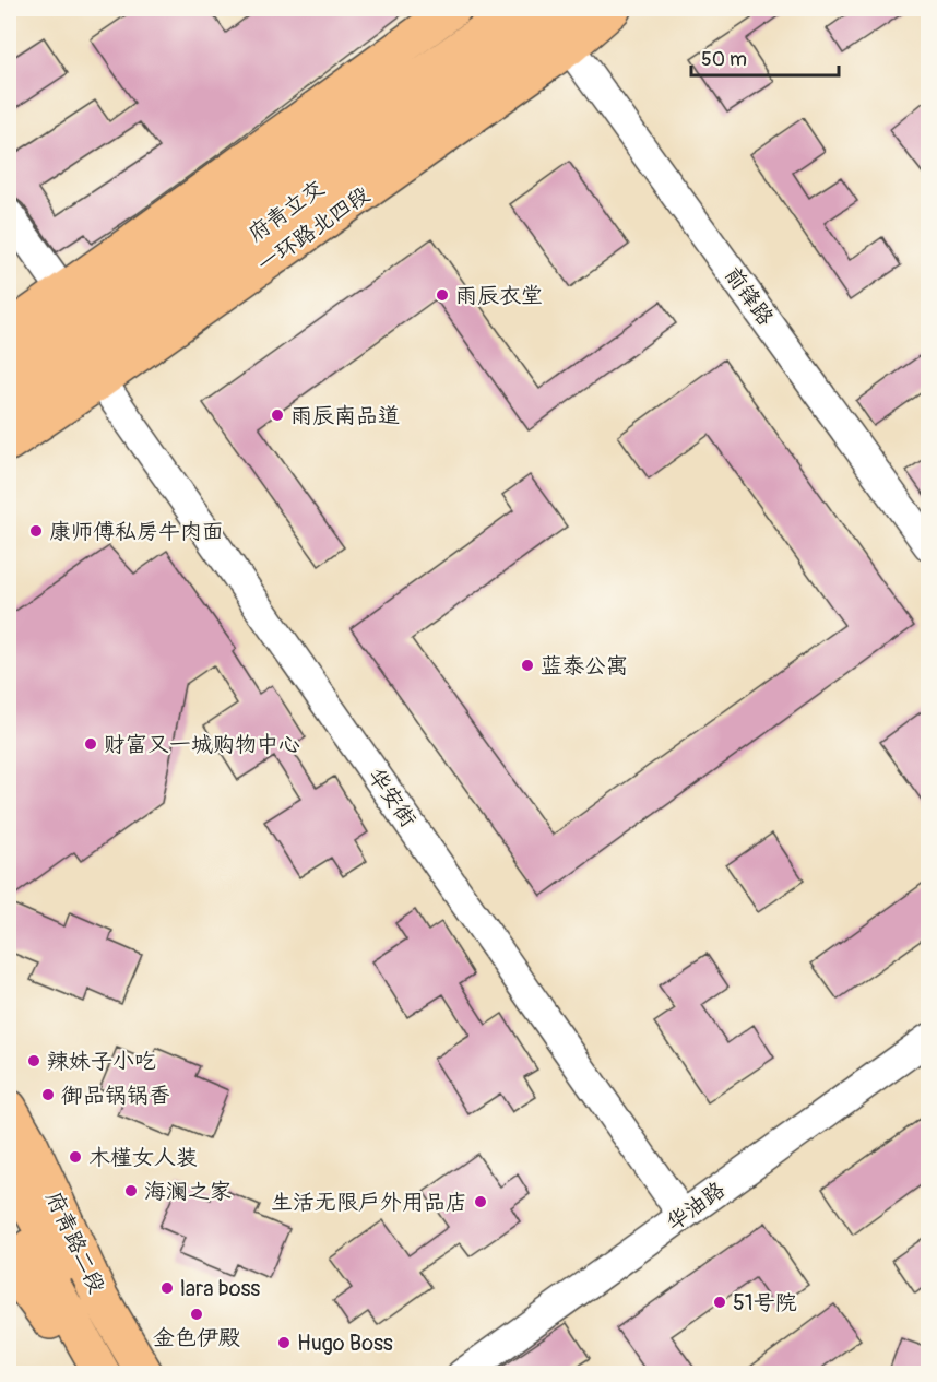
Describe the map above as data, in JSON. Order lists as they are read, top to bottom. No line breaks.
{"streets":{"main road":["府青立交","一环路北四段","府青路二段"],"street":["前锋路","华安街","华油路"]},"crossings":[["一环路北四段","前锋路"],["一环路北四段","华安街"],["华安街","华油路"]],"places":["雨辰衣堂","雨辰南品道","康师傅私房牛肉面","蓝泰公寓","财富又一城购物中心","辣妹子小吃","御品锅锅香","木槿女人装","海澜之家","生活无限户外用品店","lara boss","51号院","金色伊殿","Hugo Boss"],"scale_bar":"50 m"}
